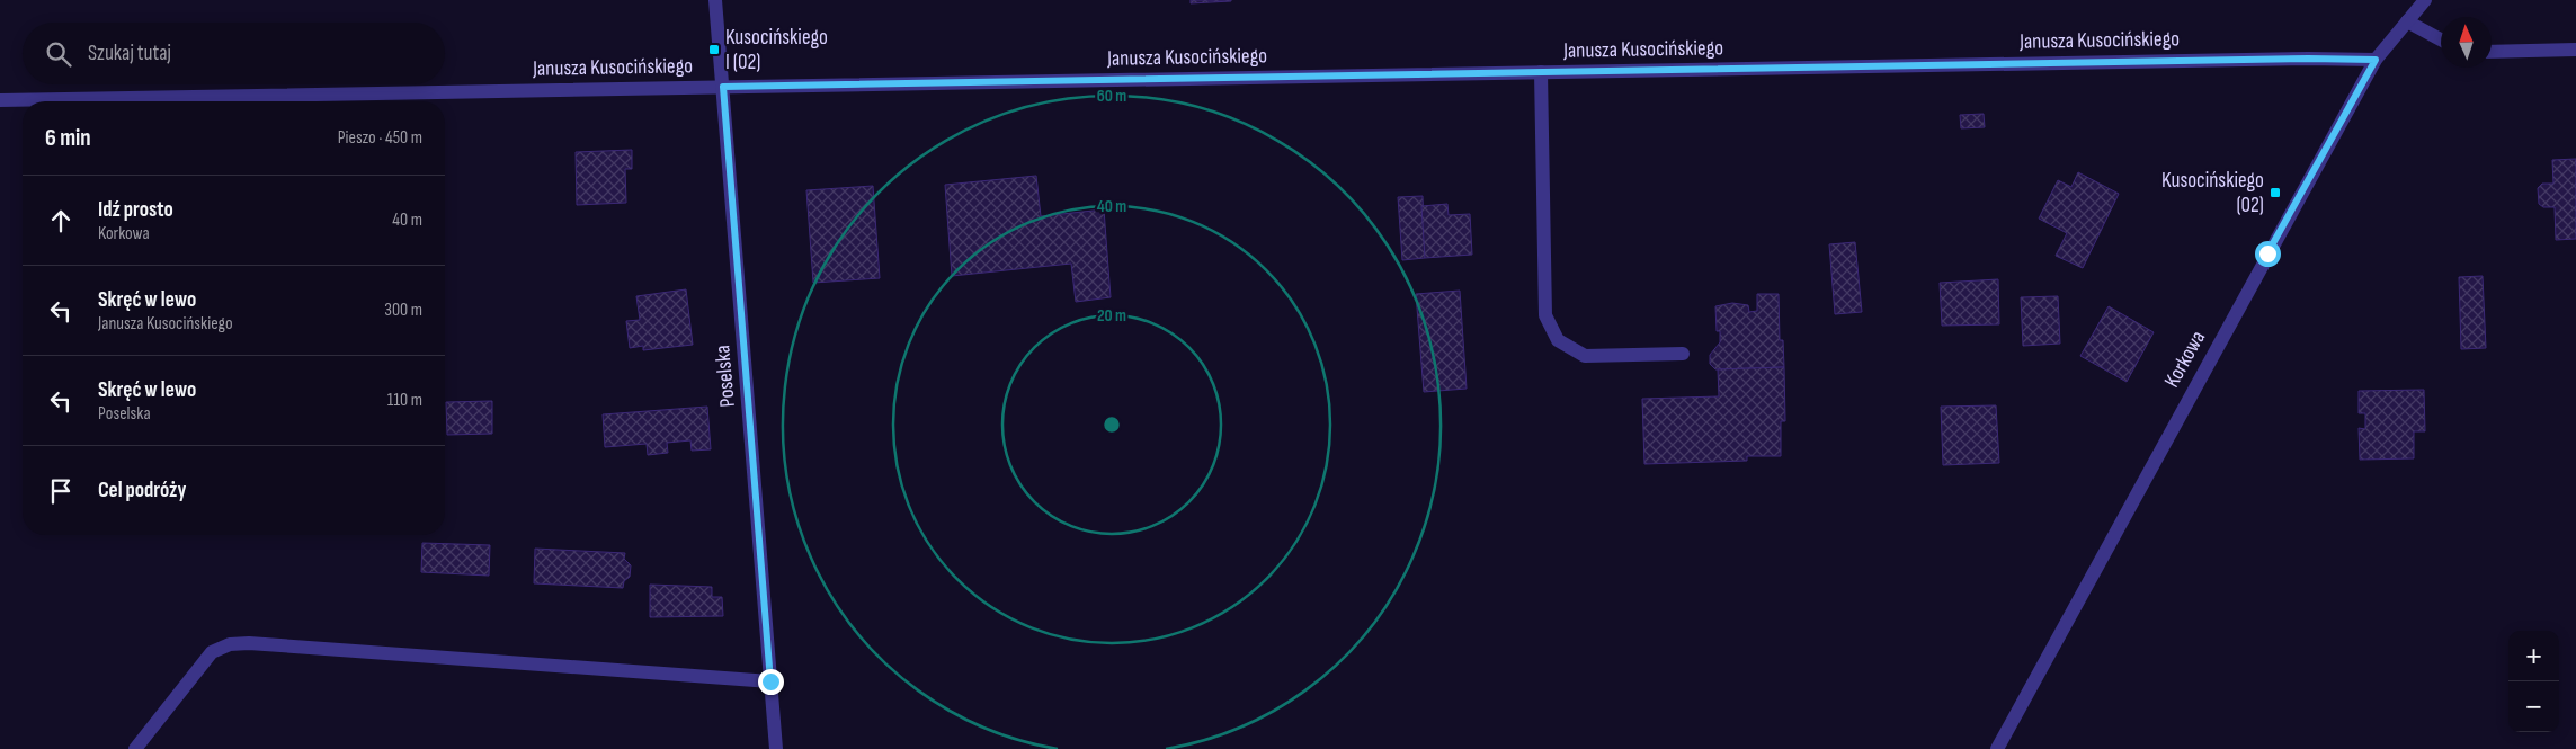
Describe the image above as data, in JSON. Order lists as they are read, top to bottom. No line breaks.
{"streets":{"street":["Janusza Kusocińskiego","Korkowa","Poselska"]},"crossings":[["Janusza Kusocińskiego","Korkowa"],["Janusza Kusocińskiego","Poselska"]],"places":{"transit":["Kusocińskiego I (02)","Kusocińskiego (02)"]},"north":"top","page":{"search":"Szukaj tutaj","heading":["6 min","Pieszo · 450 m"],"list":[["Idź prosto","Korkowa","40 m"],["Skręć w lewo","Janusza Kusocińskiego","300 m"],["Skręć w lewo","Poselska","110 m"],"Cel podróży"],"map_buttons":["+","−"]},"rings":["60 m","40 m","20 m"]}
